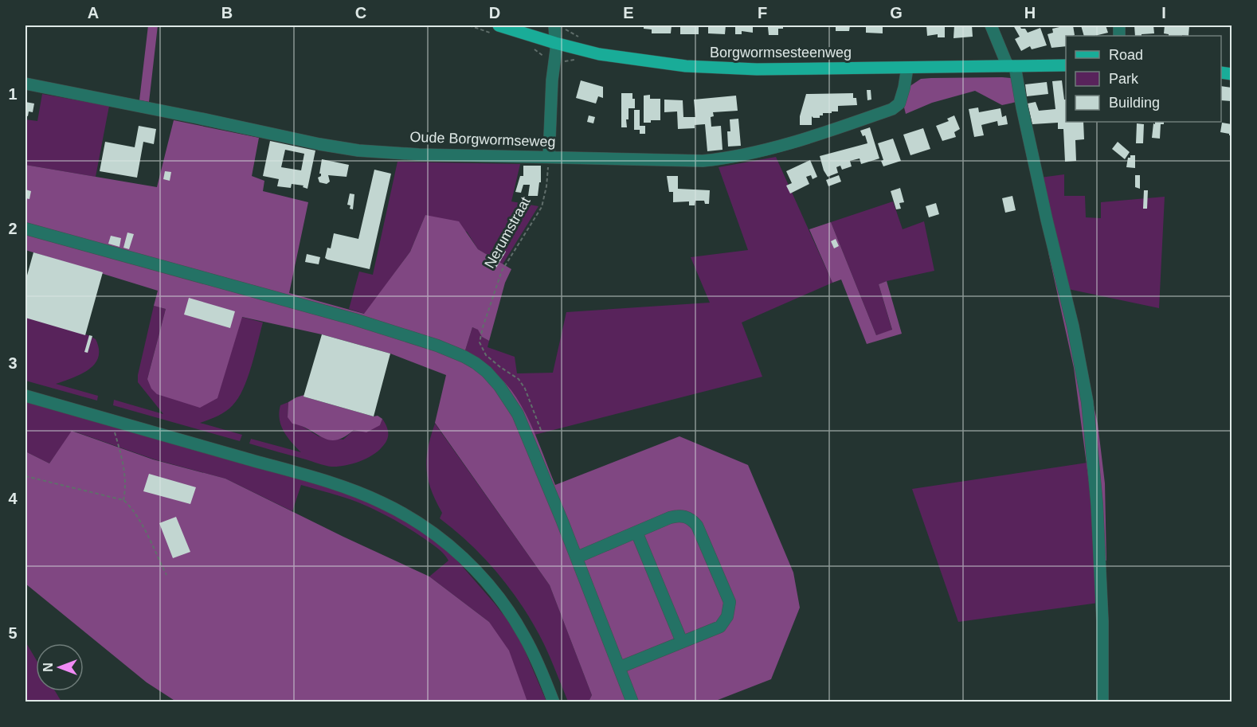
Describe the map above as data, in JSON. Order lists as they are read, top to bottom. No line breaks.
{"streets":{"main road":["Borgwormsesteenweg"],"street":["Oude Borgwormseweg"],"path":["Nerumstraat"]},"crossings":[["Borgwormsesteenweg","Oude Borgwormseweg"],["Oude Borgwormseweg","Nerumstraat"]],"legend":["Road","Park","Building"],"north":"left","grid":{"columns":["A","B","C","D","E","F","G","H","I"],"rows":["1","2","3","4","5"]}}
